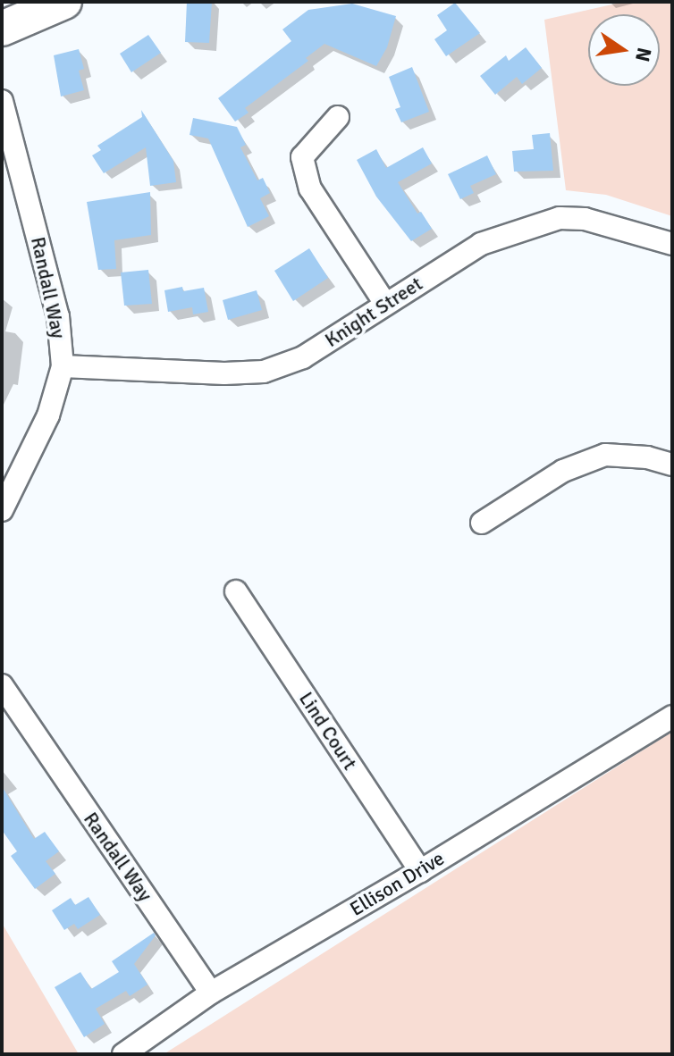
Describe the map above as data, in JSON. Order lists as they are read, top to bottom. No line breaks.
{"streets":{"street":["Randall Way","Knight Street","Lind Court","Ellison Drive"]},"crossings":[["Randall Way","Knight Street"],["Randall Way","Ellison Drive"],["Lind Court","Ellison Drive"]],"north":"right"}
